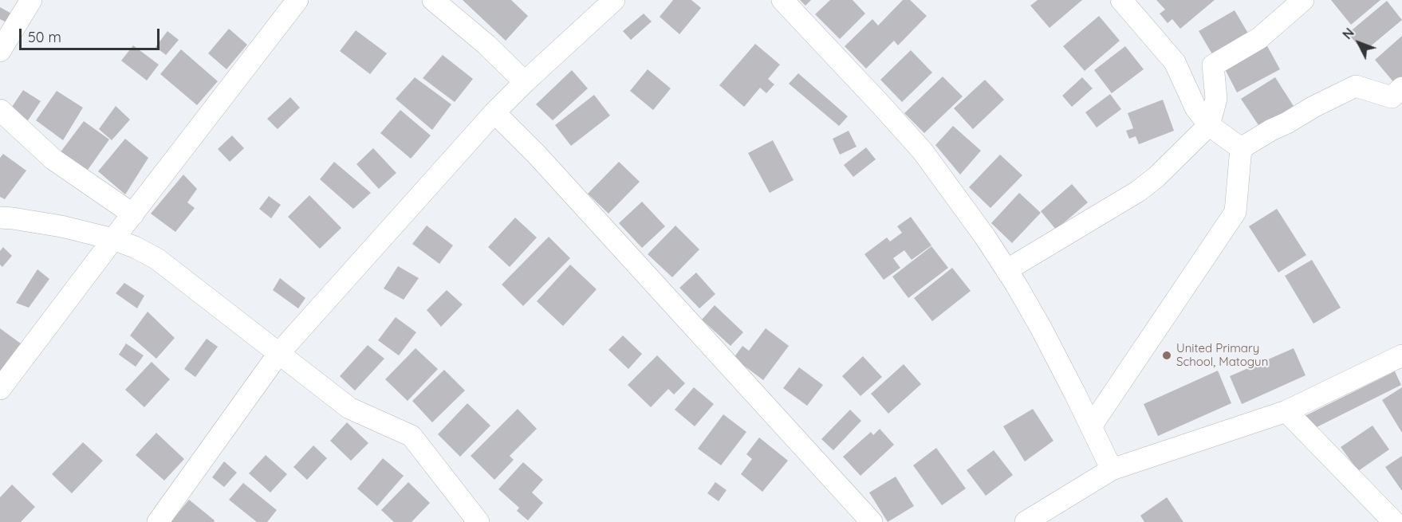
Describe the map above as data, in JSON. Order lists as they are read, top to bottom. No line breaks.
{"places":["United Primary School, Matogun"],"scale_bar":"50 m","north":"top left"}
